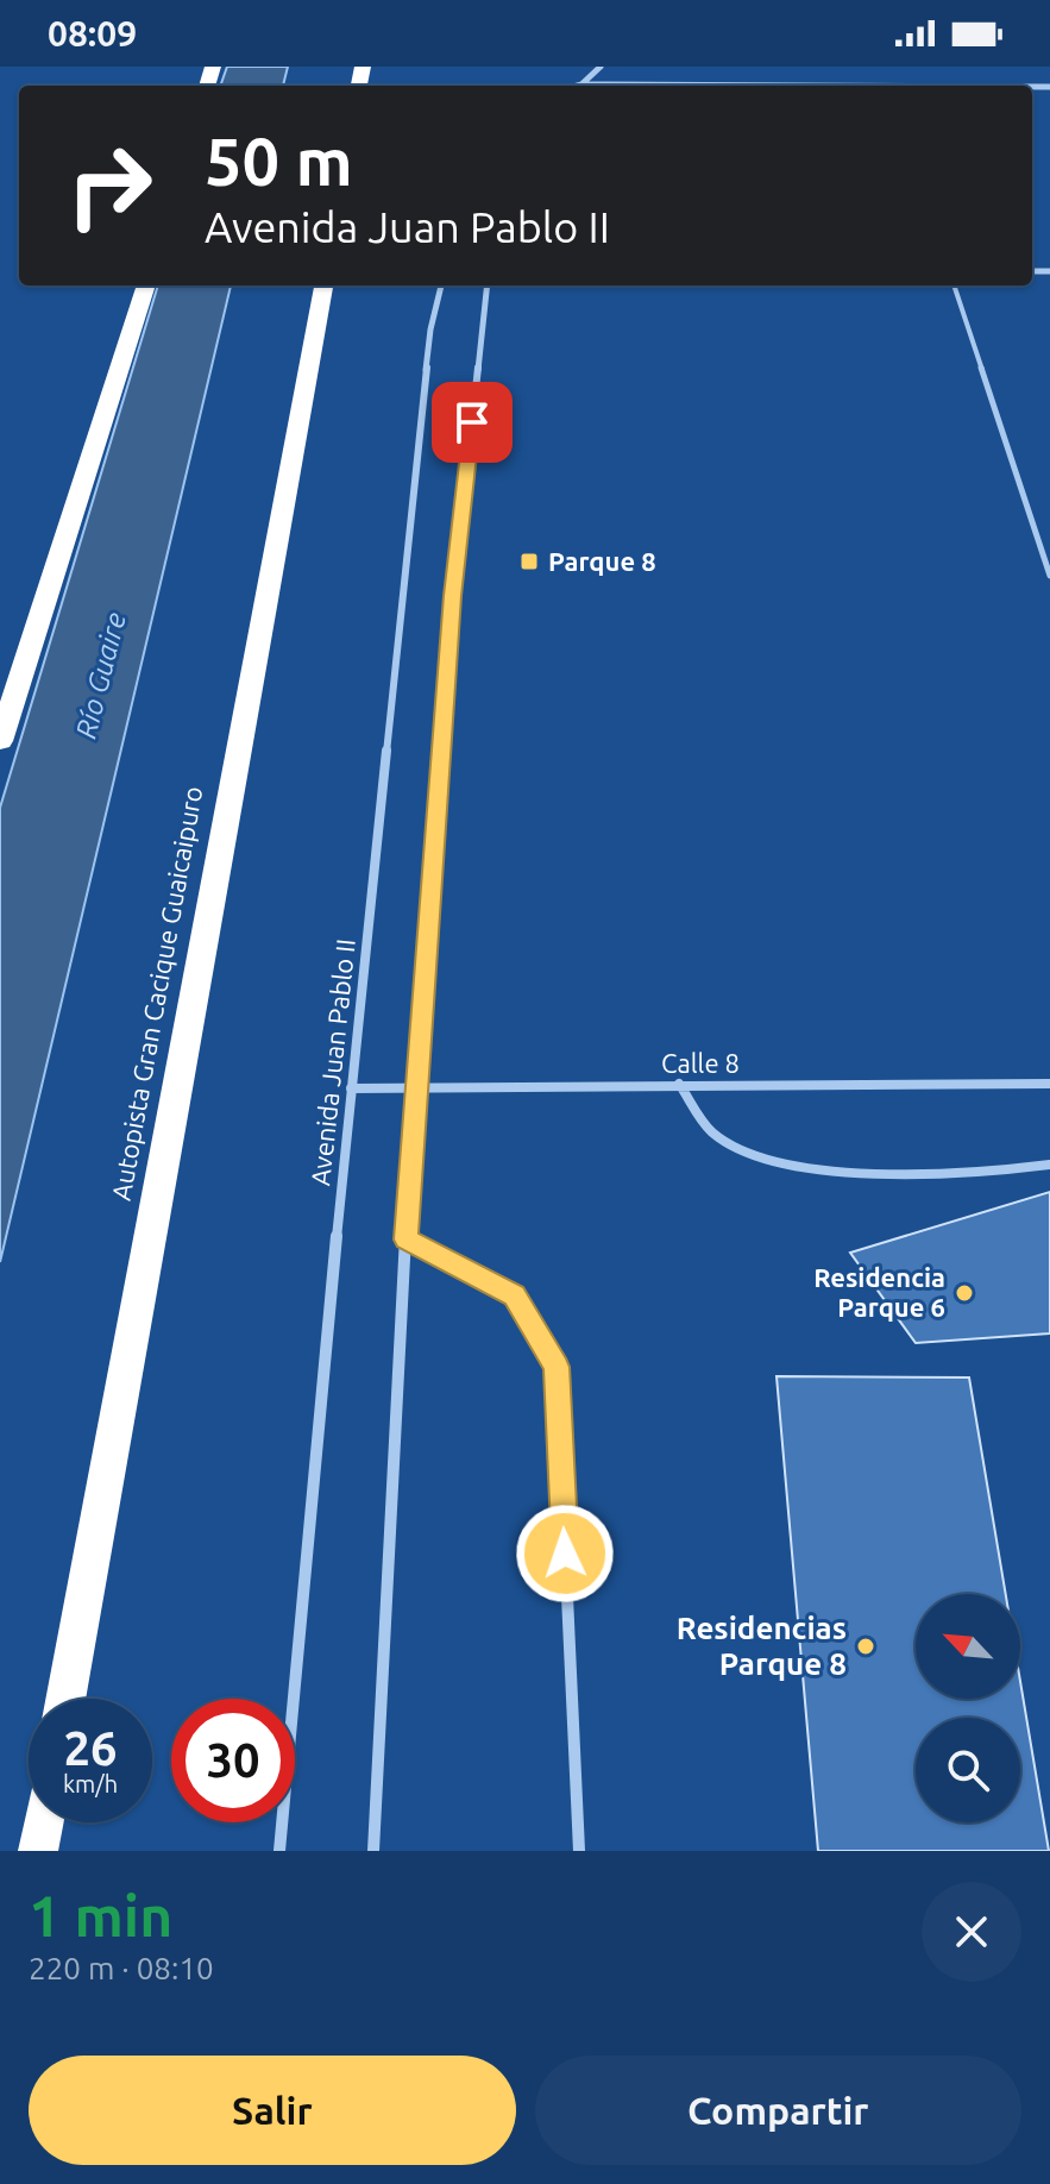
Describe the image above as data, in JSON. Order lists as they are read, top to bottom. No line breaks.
{"streets":{"highway":["Autopista Gran Cacique Guaicaipuro"],"street":["Avenida Juan Pablo II","Calle 8"]},"crossings":[["Avenida Juan Pablo II","Calle 8"]],"water":["Río Guaire"],"places":{"transit":["Parque 8"],"other":["Residencia Parque 6","Residencias Parque 8"]},"north":"top left","page":{"status":"08:09","turn":["50 m","Avenida Juan Pablo II"],"speed":"26 km/h","limit":"30","heading":["1 min","220 m · 08:10"],"buttons":["Salir","Compartir"]}}
